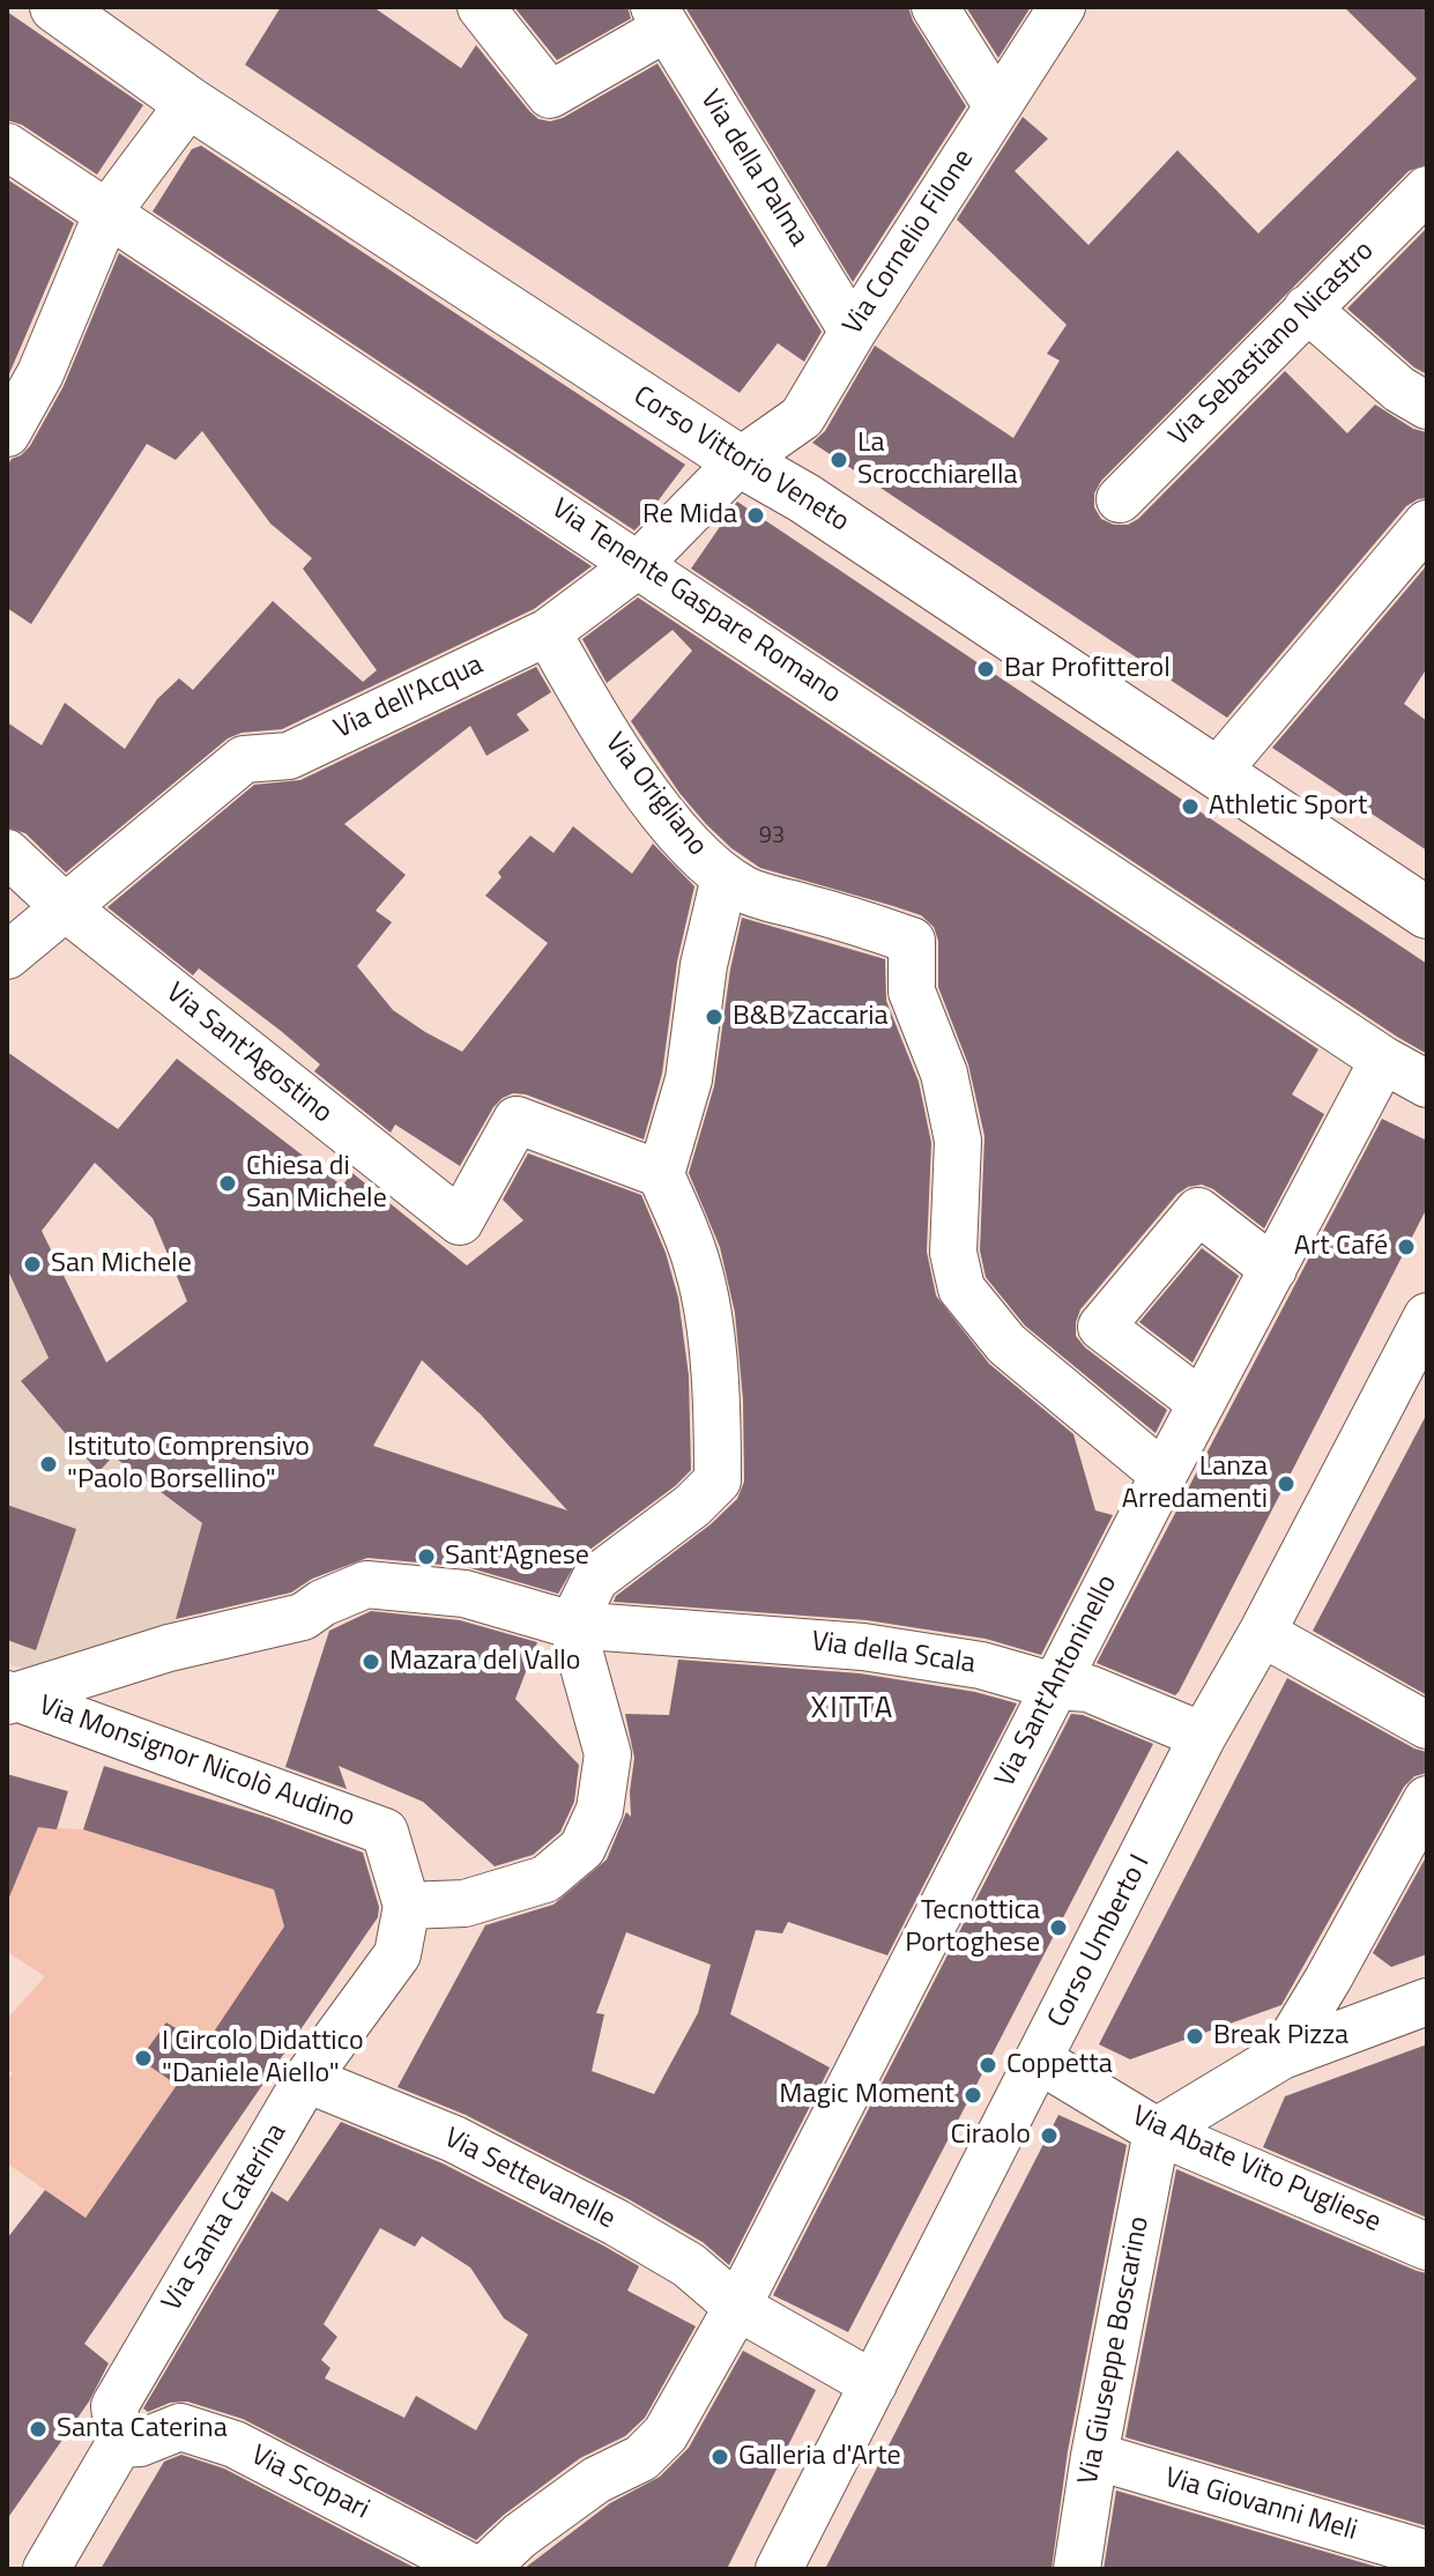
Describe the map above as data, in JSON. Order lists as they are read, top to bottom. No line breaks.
{"streets":{"main road":["Corso Vittorio Veneto"],"street":["Via della Palma","Via Cornelio Filone","Via Sebastiano Nicastro","Via Tenente Gaspare Romano","Via dell'Acqua","Via Origliano","Via Sant'Agostino","Via della Scala","Via Sant'Antoninello","Via Monsignor Nicolò Audino","Corso Umberto I","Via Abate Vito Pugliese","Via Settevanelle","Via Santa Caterina","Via Giuseppe Boscarino","Via Scopari","Via Giovanni Meli"]},"crossings":[["Via della Palma","Via Cornelio Filone"],["Via Cornelio Filone","Corso Vittorio Veneto"],["Via Cornelio Filone","Via dell'Acqua"],["Corso Vittorio Veneto","Via dell'Acqua"],["Via Tenente Gaspare Romano","Via dell'Acqua"],["Via Tenente Gaspare Romano","Via Sant'Antoninello"],["Via dell'Acqua","Via Origliano"],["Via dell'Acqua","Via Sant'Agostino"],["Via Origliano","Via Sant'Antoninello"],["Via della Scala","Via Sant'Antoninello"],["Via della Scala","Via Monsignor Nicolò Audino"],["Via della Scala","Corso Umberto I"],["Via Sant'Antoninello","Via Settevanelle"],["Via Monsignor Nicolò Audino","Via Santa Caterina"],["Corso Umberto I","Via Abate Vito Pugliese"],["Corso Umberto I","Via Settevanelle"],["Via Abate Vito Pugliese","Via Giuseppe Boscarino"],["Via Settevanelle","Via Santa Caterina"],["Via Santa Caterina","Via Scopari"],["Via Giuseppe Boscarino","Via Giovanni Meli"]],"districts":["XITTA"],"places":["La Scrocchiarella","Re Mida","Bar Profitterol","Athletic Sport","B&B Zaccaria","Chiesa di San Michele","Art Café","San Michele","Istituto Comprensivo \"Paolo Borsellino\"","Lanza Arredamenti","Sant'Agnese","Mazara del Vallo","Tecnottica Portoghese","Break Pizza","I Circolo Didattico \"Daniele Aiello\"","Coppetta","Magic Moment","Ciraolo","Santa Caterina","Galleria d'Arte"],"house_numbers":["93"]}
